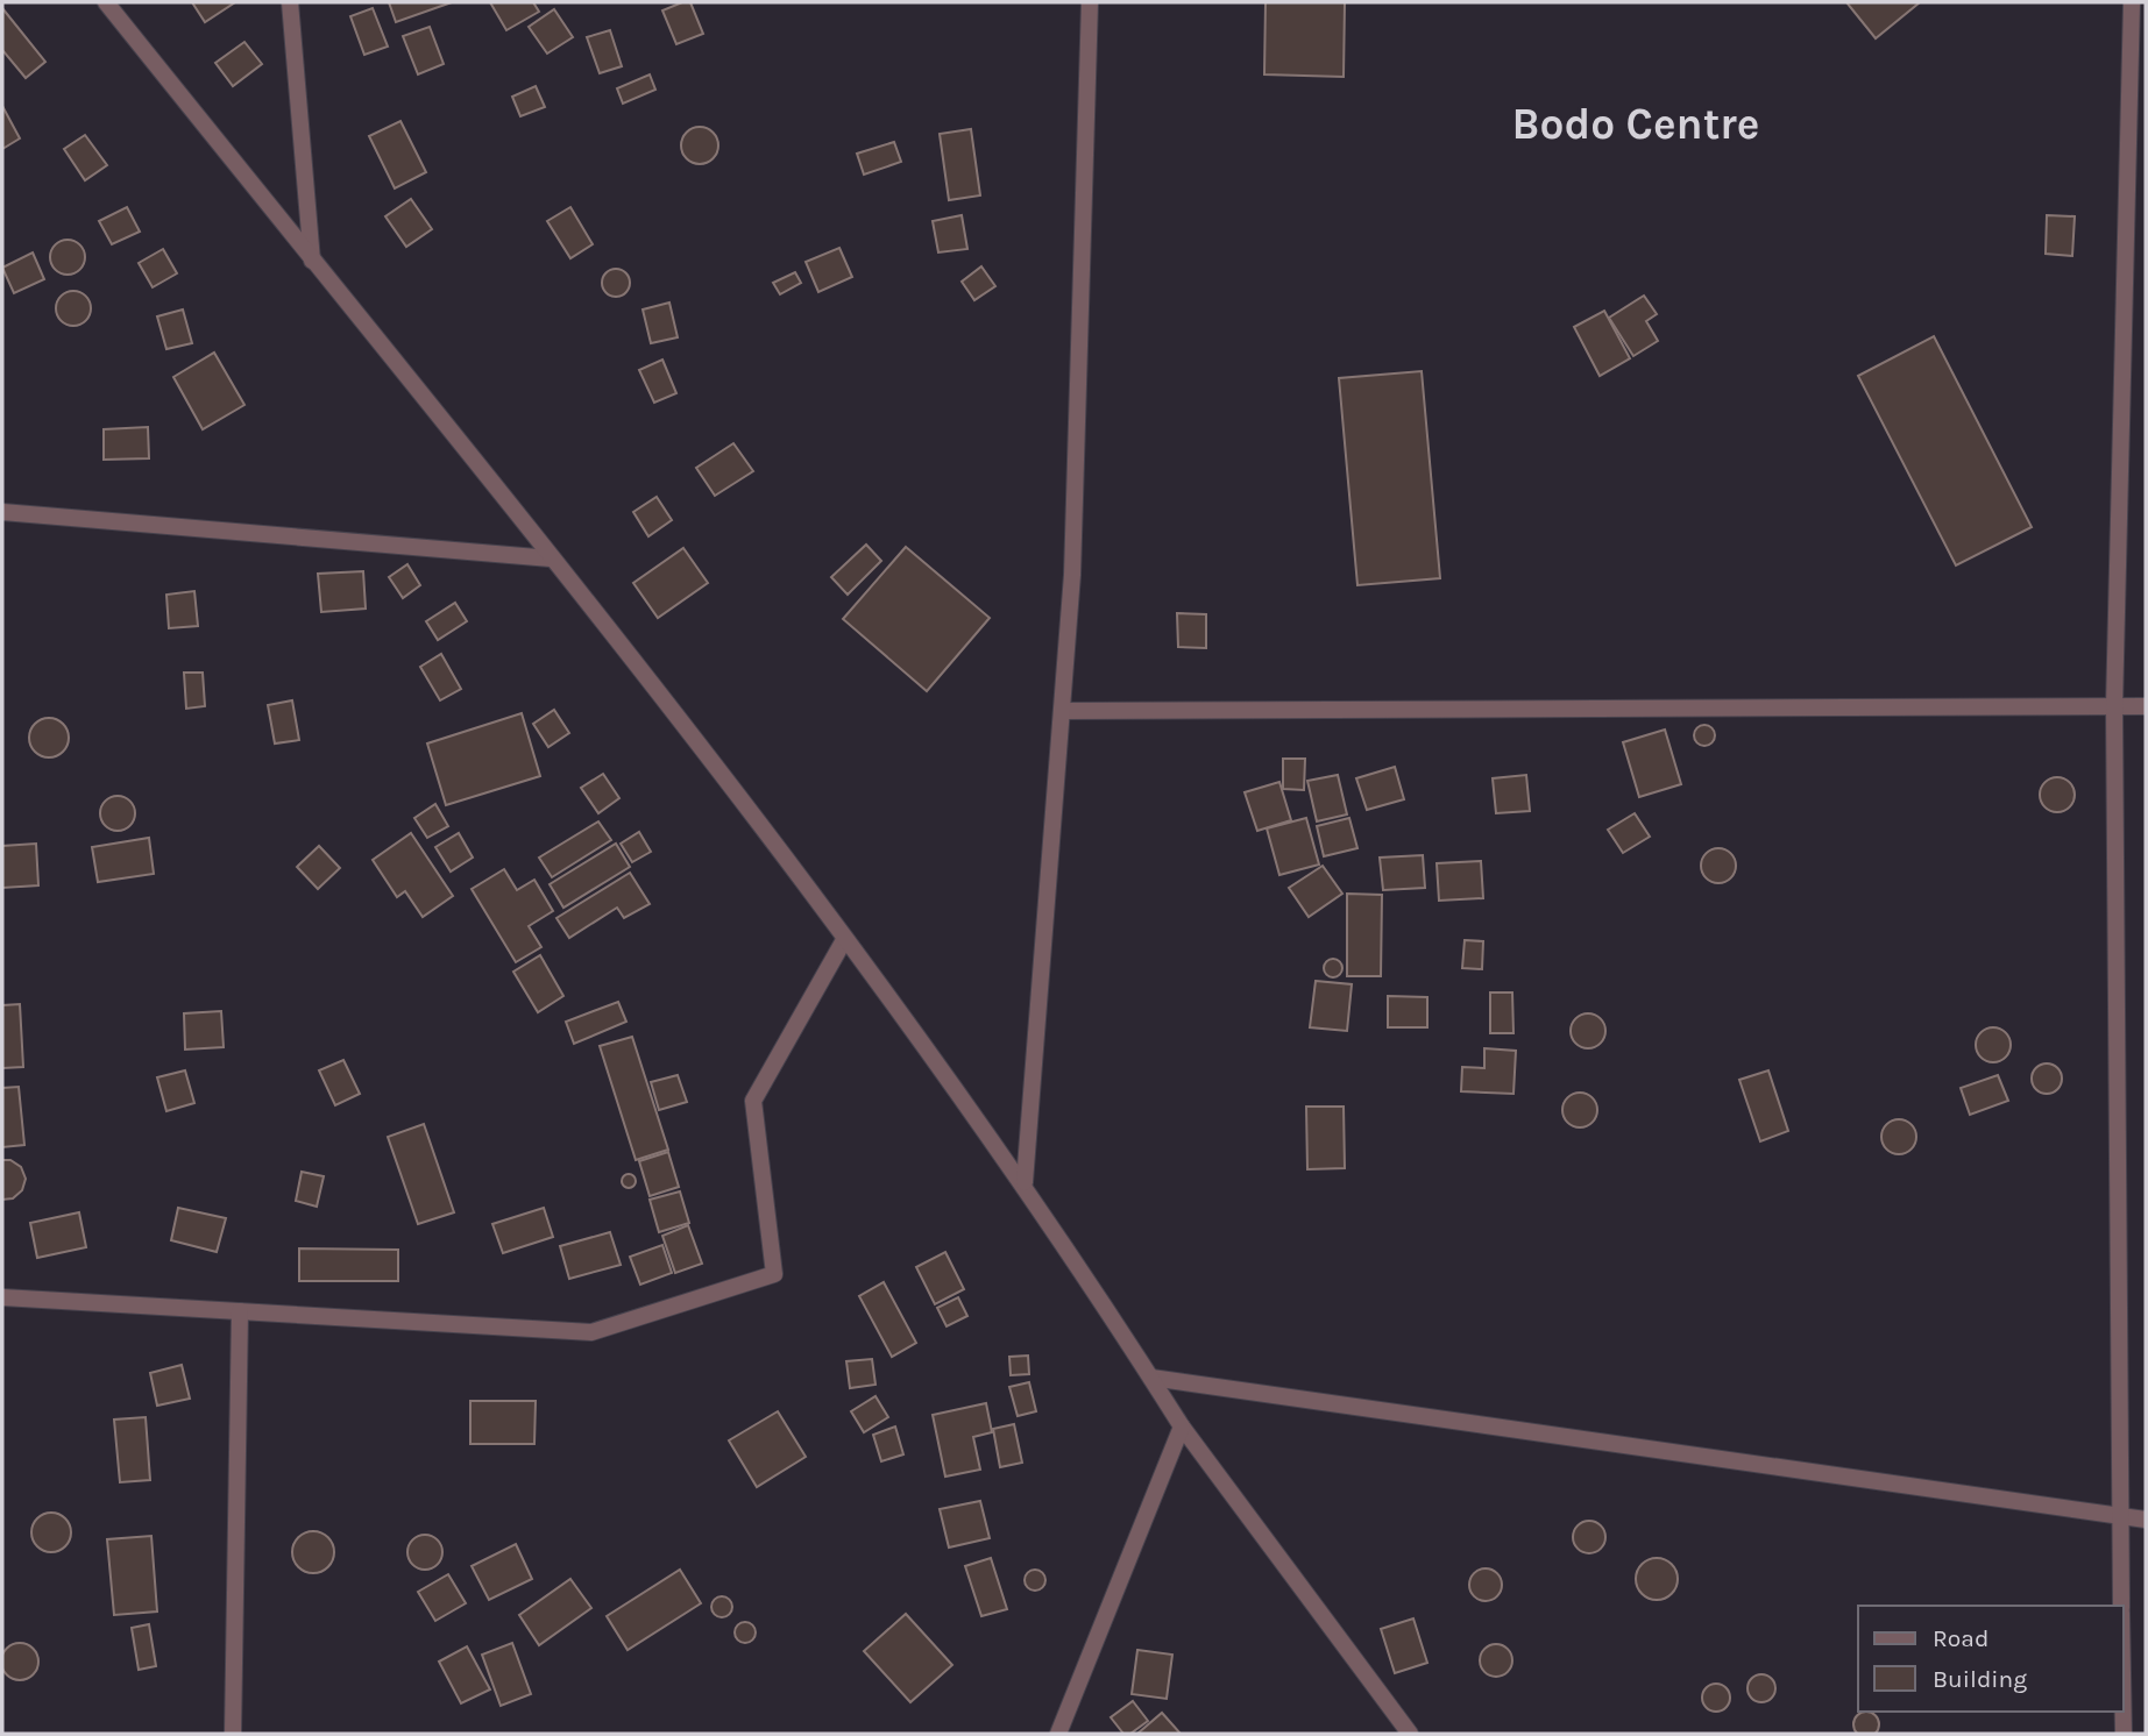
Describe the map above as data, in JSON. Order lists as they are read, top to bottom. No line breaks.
{"districts":["Bodo Centre"],"legend":["Road","Building"]}
